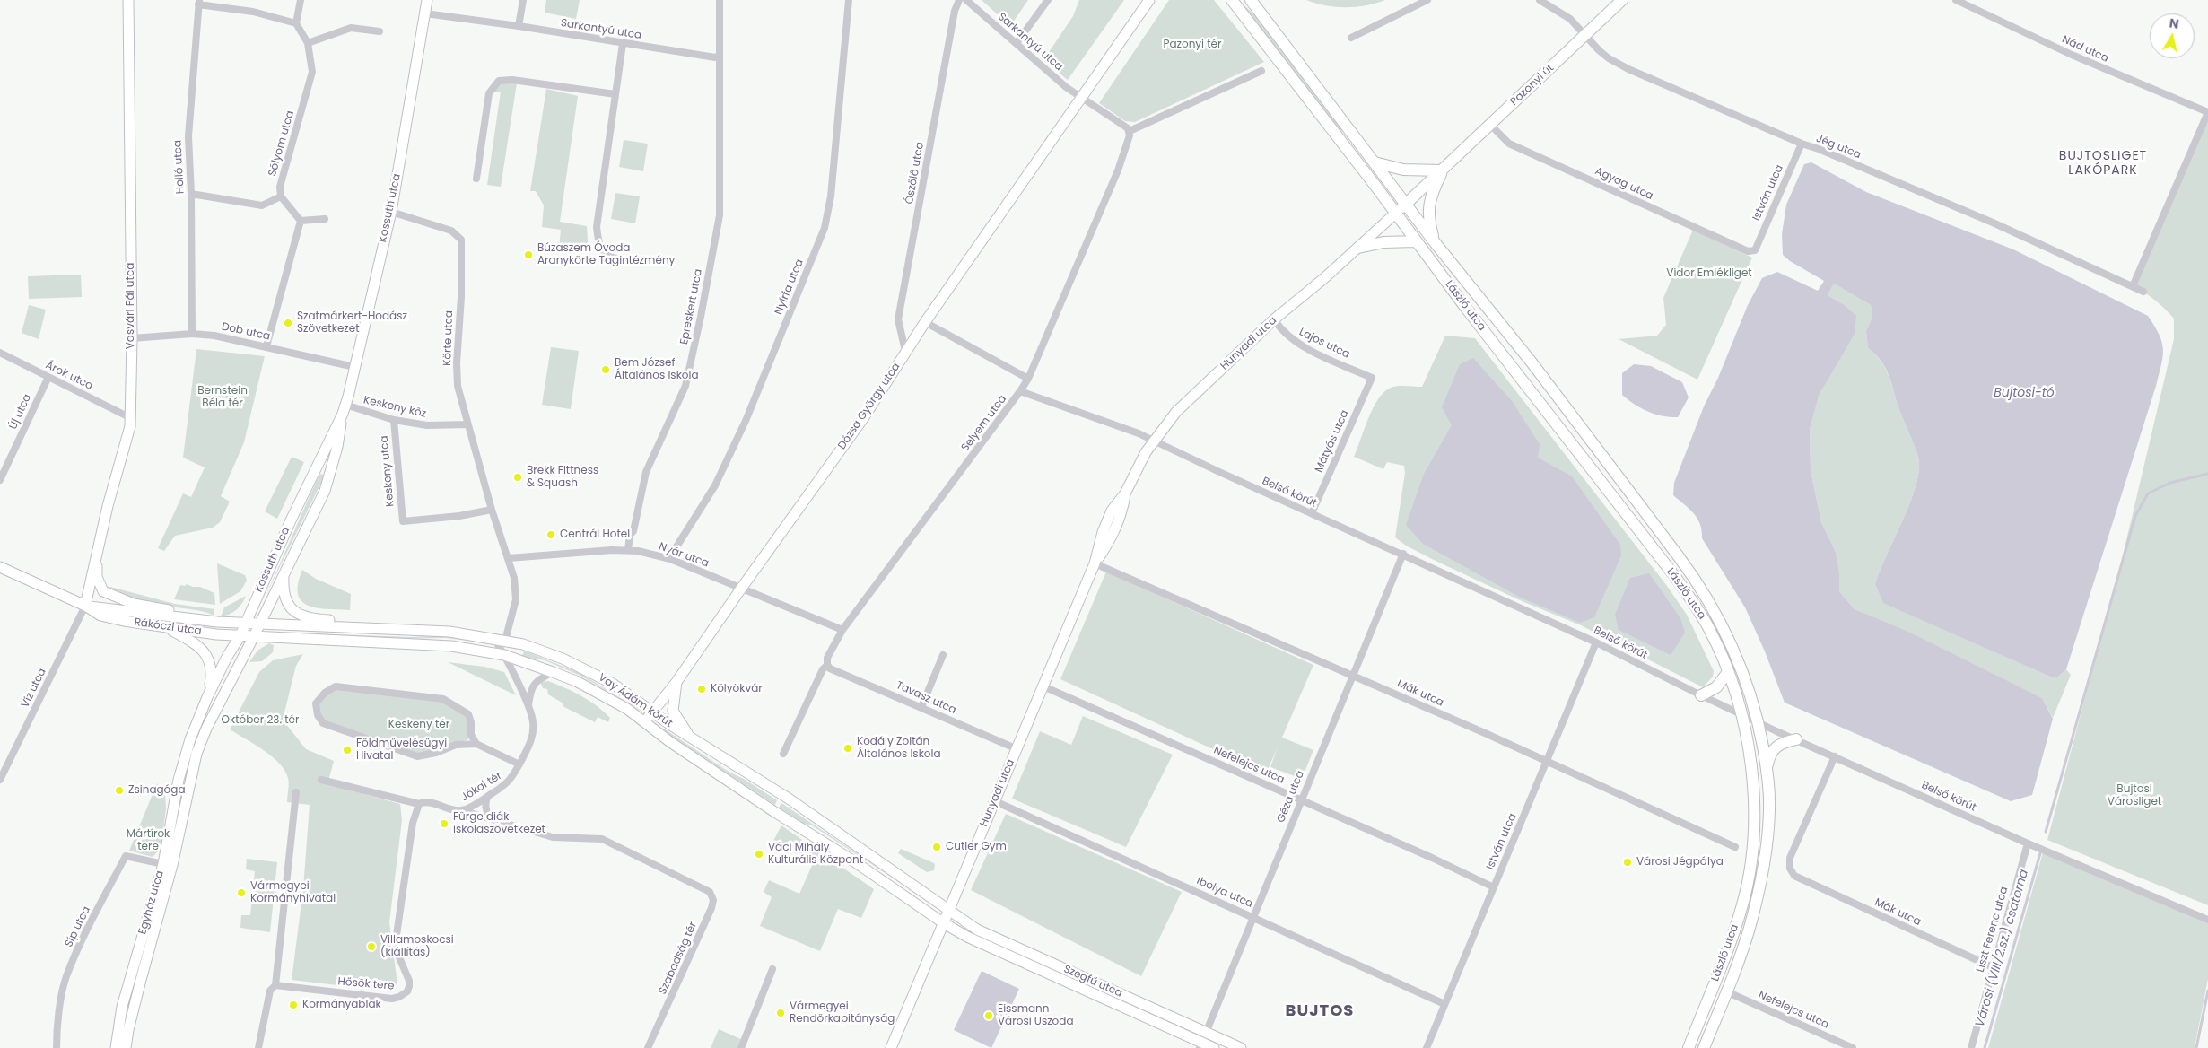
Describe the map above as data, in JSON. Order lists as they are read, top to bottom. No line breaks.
{"streets":{"main road":["Pazonyi út","László utca"],"street":["Sarkantyú utca","Nád utca","Sólyom utca","Jég utca","Holló utca","Ószőlő utca","Agyag utca","István utca","Kossuth utca","Nyírfa utca","Vasvári Pál utca","Epreskert utca","Dob utca","Körte utca","Hunyadi utca","Lajos utca","Árok utca","Dózsa György utca","Keskeny köz","Új utca","Selyem utca","Mátyás utca","Keskeny utca","Belső körút","Nyár utca","Rákóczi utca","Víz utca","Mák utca","Tavasz utca","Vay Ádám körút","Nefelejcs utca","Jókai tér","Géza utca","Ibolya utca","Egyház utca","Síp utca","Liszt Ferenc utca","Szabadság tér","Szegfű utca","Hősök tere"]},"crossings":[["Sarkantyú utca","Kossuth utca"],["Sarkantyú utca","Epreskert utca"],["Sarkantyú utca","Dózsa György utca"],["Pazonyi út","Jég utca"],["Pazonyi út","Agyag utca"],["Jég utca","István utca"],["Holló utca","Dob utca"],["Ószőlő utca","Dózsa György utca"],["Agyag utca","István utca"],["István utca","Belső körút"],["István utca","Mák utca"],["István utca","Nefelejcs utca"],["István utca","Ibolya utca"],["Kossuth utca","Dob utca"],["Kossuth utca","Körte utca"],["Kossuth utca","Keskeny köz"],["Kossuth utca","Rákóczi utca"],["Kossuth utca","Vay Ádám körút"],["Kossuth utca","Egyház utca"],["Nyírfa utca","Nyár utca"],["Vasvári Pál utca","Dob utca"],["Vasvári Pál utca","Árok utca"],["Vasvári Pál utca","Rákóczi utca"],["Vasvári Pál utca","Víz utca"],["László utca","Hunyadi utca"],["László utca","Belső körút"],["László utca","Nefelejcs utca"],["Epreskert utca","Nyár utca"],["Körte utca","Keskeny köz"],["Körte utca","Keskeny utca"],["Körte utca","Nyár utca"],["Körte utca","Vay Ádám körút"],["Körte utca","Jókai tér"],["Hunyadi utca","Lajos utca"],["Hunyadi utca","Belső körút"],["Hunyadi utca","Mák utca"],["Hunyadi utca","Tavasz utca"],["Hunyadi utca","Vay Ádám körút"],["Hunyadi utca","Nefelejcs utca"],["Hunyadi utca","Ibolya utca"],["Hunyadi utca","Szegfű utca"],["Lajos utca","Mátyás utca"],["Árok utca","Új utca"],["Dózsa György utca","Nyár utca"],["Dózsa György utca","Vay Ádám körút"],["Keskeny köz","Keskeny utca"],["Selyem utca","Belső körút"],["Selyem utca","Nyár utca"],["Selyem utca","Tavasz utca"],["Mátyás utca","Belső körút"],["Belső körút","Mák utca"],["Belső körút","Géza utca"],["Belső körút","Liszt Ferenc utca"],["Rákóczi utca","Víz utca"],["Rákóczi utca","Vay Ádám körút"],["Rákóczi utca","Egyház utca"],["Mák utca","Géza utca"],["Mák utca","Liszt Ferenc utca"],["Vay Ádám körút","Jókai tér"],["Vay Ádám körút","Egyház utca"],["Vay Ádám körút","Szegfű utca"],["Nefelejcs utca","Géza utca"],["Jókai tér","Szabadság tér"],["Jókai tér","Hősök tere"],["Géza utca","Ibolya utca"],["Géza utca","Szegfű utca"],["Egyház utca","Síp utca"]],"districts":["BUJTOSLIGET LAKÓPARK","BUJTOS"],"water":["Bujtosi-tó","Városi (VIII/2.sz.) csatorna"],"parks":["Pazonyi tér","Vidor Emlékliget","Bernstein Béla tér","Október 23. tér","Keskeny tér","Bujtosi Városliget","Mártírok tere"],"places":["Búzaszem Óvoda Aranykörte Tagintézmény","Szatmárkert-Hodász Szövetkezet","Bem József Általános Iskola","Brekk Fittness & Squash","Centrál Hotel","Kölyökvár","Kodály Zoltán Általános Iskola","Földművelésügyi Hivatal","Zsinagóga","Fürge diák iskolaszövetkezet","Cutler Gym","Váci Mihály Kulturális Központ","Városi Jégpálya","Vármegyei Kormányhivatal","Villamoskocsi (kiállítás)","Kormányablak","Vármegyei Rendőrkapitányság","Eissmann Városi Uszoda"],"north":"top"}
